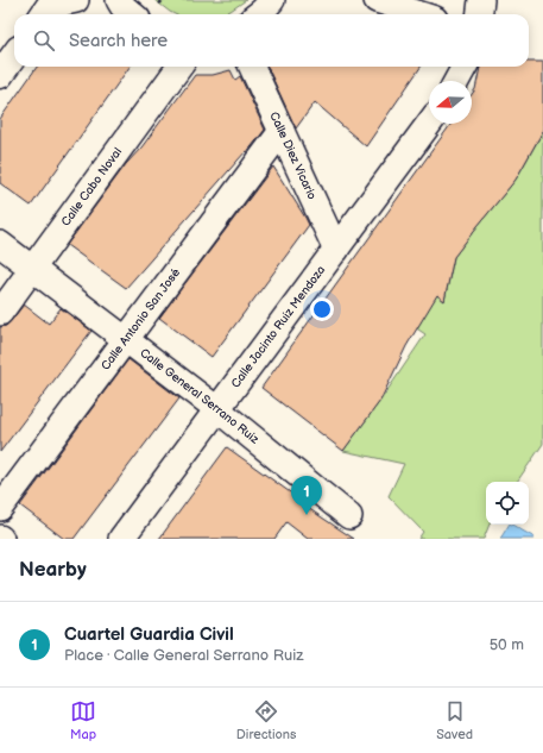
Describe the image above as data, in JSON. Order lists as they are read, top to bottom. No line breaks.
{"streets":{"street":["Calle Diez Vicario","Calle Cabo Noval","Calle Antonio San José","Calle Jacinto Ruiz Mendoza","Calle General Serrano Ruiz"]},"crossings":[["Calle Diez Vicario","Calle Antonio San José"],["Calle Diez Vicario","Calle Jacinto Ruiz Mendoza"],["Calle Cabo Noval","Calle General Serrano Ruiz"],["Calle Antonio San José","Calle General Serrano Ruiz"],["Calle Jacinto Ruiz Mendoza","Calle General Serrano Ruiz"]],"north":"left","page":{"search":"Search here","pins":"1","heading":"Nearby","list":[{"mark":"1","name":"Cuartel Guardia Civil","note":"Place · Calle General Serrano Ruiz","value":"50 m"}],"nav":["Map","Directions","Saved"]}}
